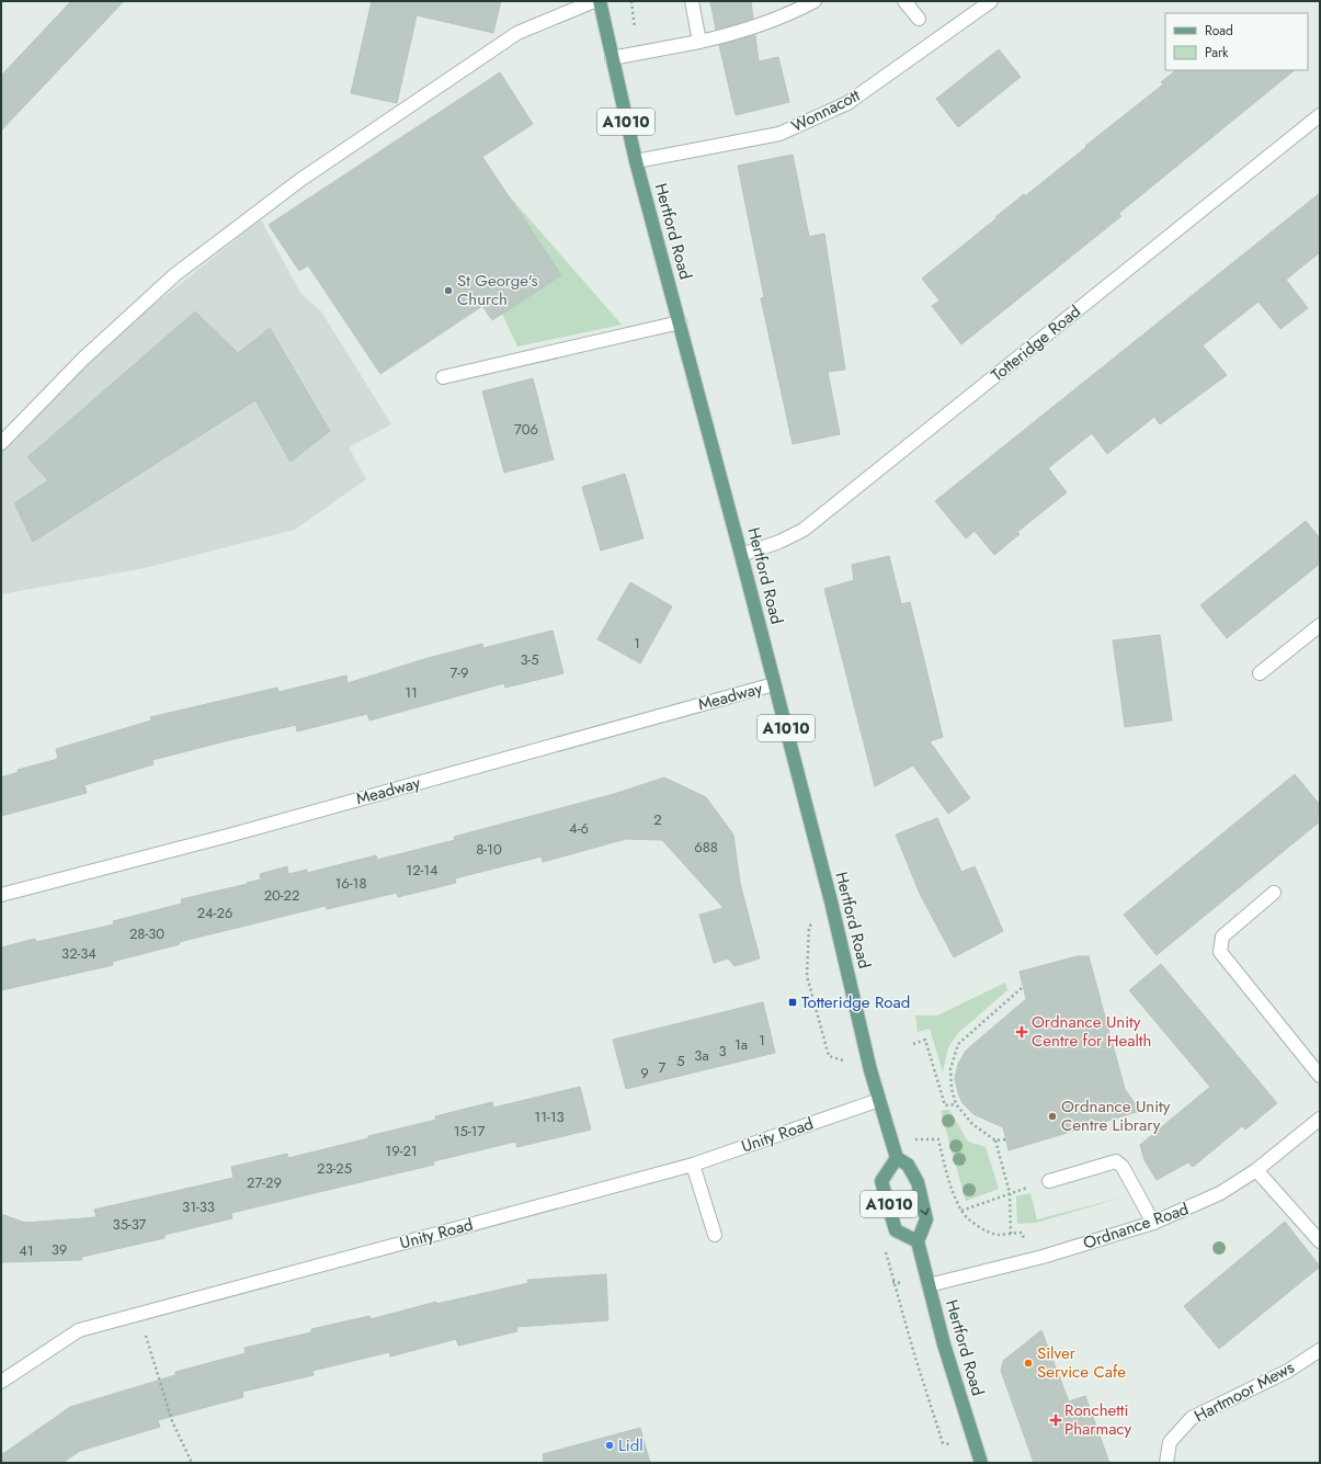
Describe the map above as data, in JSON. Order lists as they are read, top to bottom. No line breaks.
{"streets":{"main road":["A1010","Hertford Road"],"street":["Wonnacott","Totteridge Road","Meadway","Unity Road","Ordnance Road","Hartmoor Mews"]},"crossings":[["Wonnacott","Hertford Road"],["A1010","Hertford Road"],["Hertford Road","Totteridge Road"],["Hertford Road","Meadway"],["Hertford Road","Unity Road"],["Hertford Road","Ordnance Road"]],"places":{"other":["St George's Church","Ordnance Unity Centre Library","Silver Service Cafe","Lidl"],"transit":["Totteridge Road"],"health":["Ordnance Unity Centre for Health","Ronchetti Pharmacy"]},"house_numbers":["706","1","3-5","7-9","11","2","4-6","688","8-10","12-14","16-18","20-22","24-26","28-30","32-34","1","1a","3","3a","5","7","9","11-13","15-17","19-21","23-25","27-29","31-33","35-37","39","41"],"legend":["Road","Park"]}
